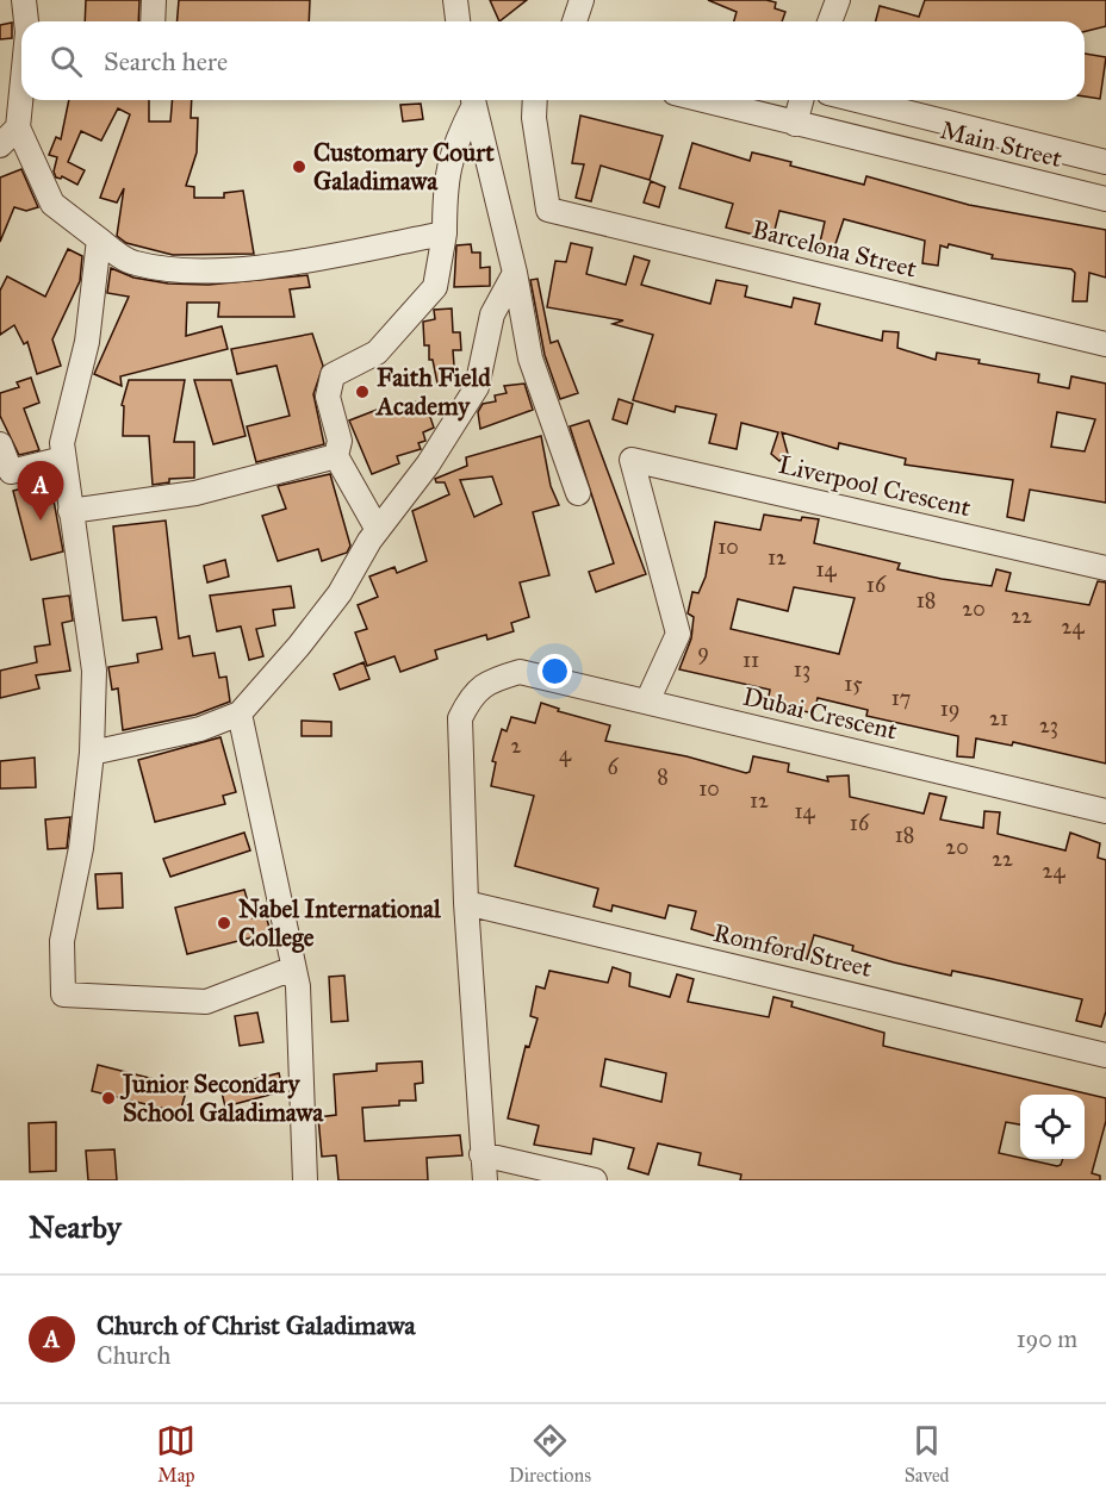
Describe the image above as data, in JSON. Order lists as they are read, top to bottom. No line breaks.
{"streets":{"street":["Main Street","Barcelona Street","Liverpool Crescent","Dubai Crescent","Romford Street"]},"crossings":[["Liverpool Crescent","Dubai Crescent"],["Dubai Crescent","Romford Street"]],"places":["Customary Court Galadimawa","Faith Field Academy","Nabel International College","Junior Secondary School Galadimawa"],"house_numbers":["10","12","14","16","18","20","22","24","9","11","13","15","17","19","21","23","2","4","6","8","10","12","14","16","18","20","22","24"],"page":{"search":"Search here","pins":"A","heading":"Nearby","list":[{"mark":"A","name":"Church of Christ Galadimawa","note":"Church","value":"190 m"}],"nav":["Map","Directions","Saved"]}}
